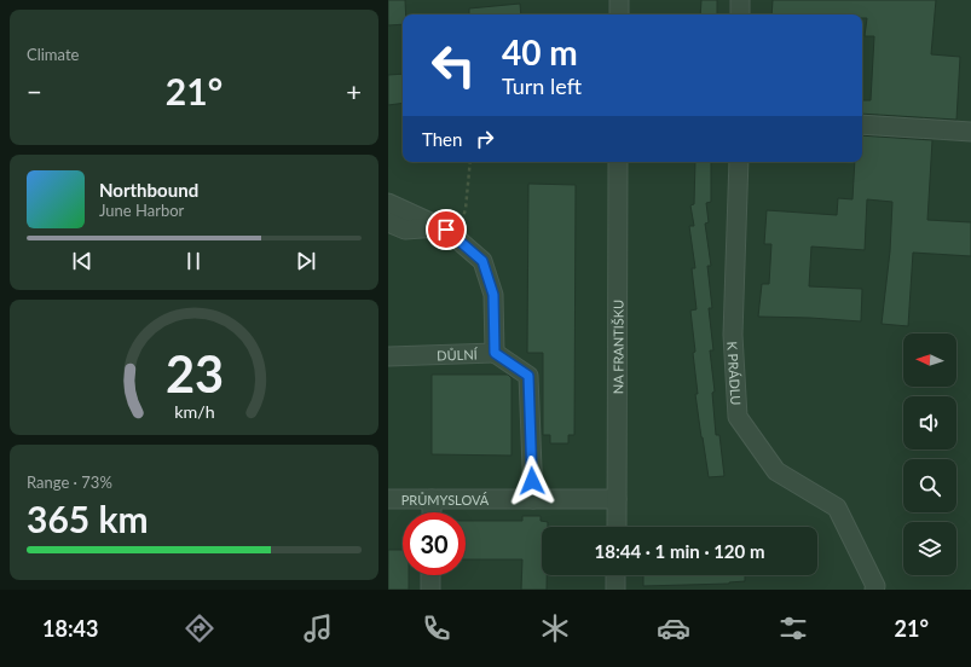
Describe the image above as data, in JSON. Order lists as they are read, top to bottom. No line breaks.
{"streets":{"street":["NA FRANTIŠKU","DŮLNÍ","K PRÁDLU","PRŮMYSLOVÁ"]},"crossings":[["NA FRANTIŠKU","PRŮMYSLOVÁ"]],"north":"left","page":{"tile":["Climate",["Range · 73%","365 km"]],"turn":["40 m","Turn left"],"heat":["−","21°","+"],"then":"Then","song":["Northbound","June Harbor"],"limit":"30","trip":"18:44 · 1 min · 120 m","tabs":["18:43","21°"],"gauge":["23","km/h"]}}
